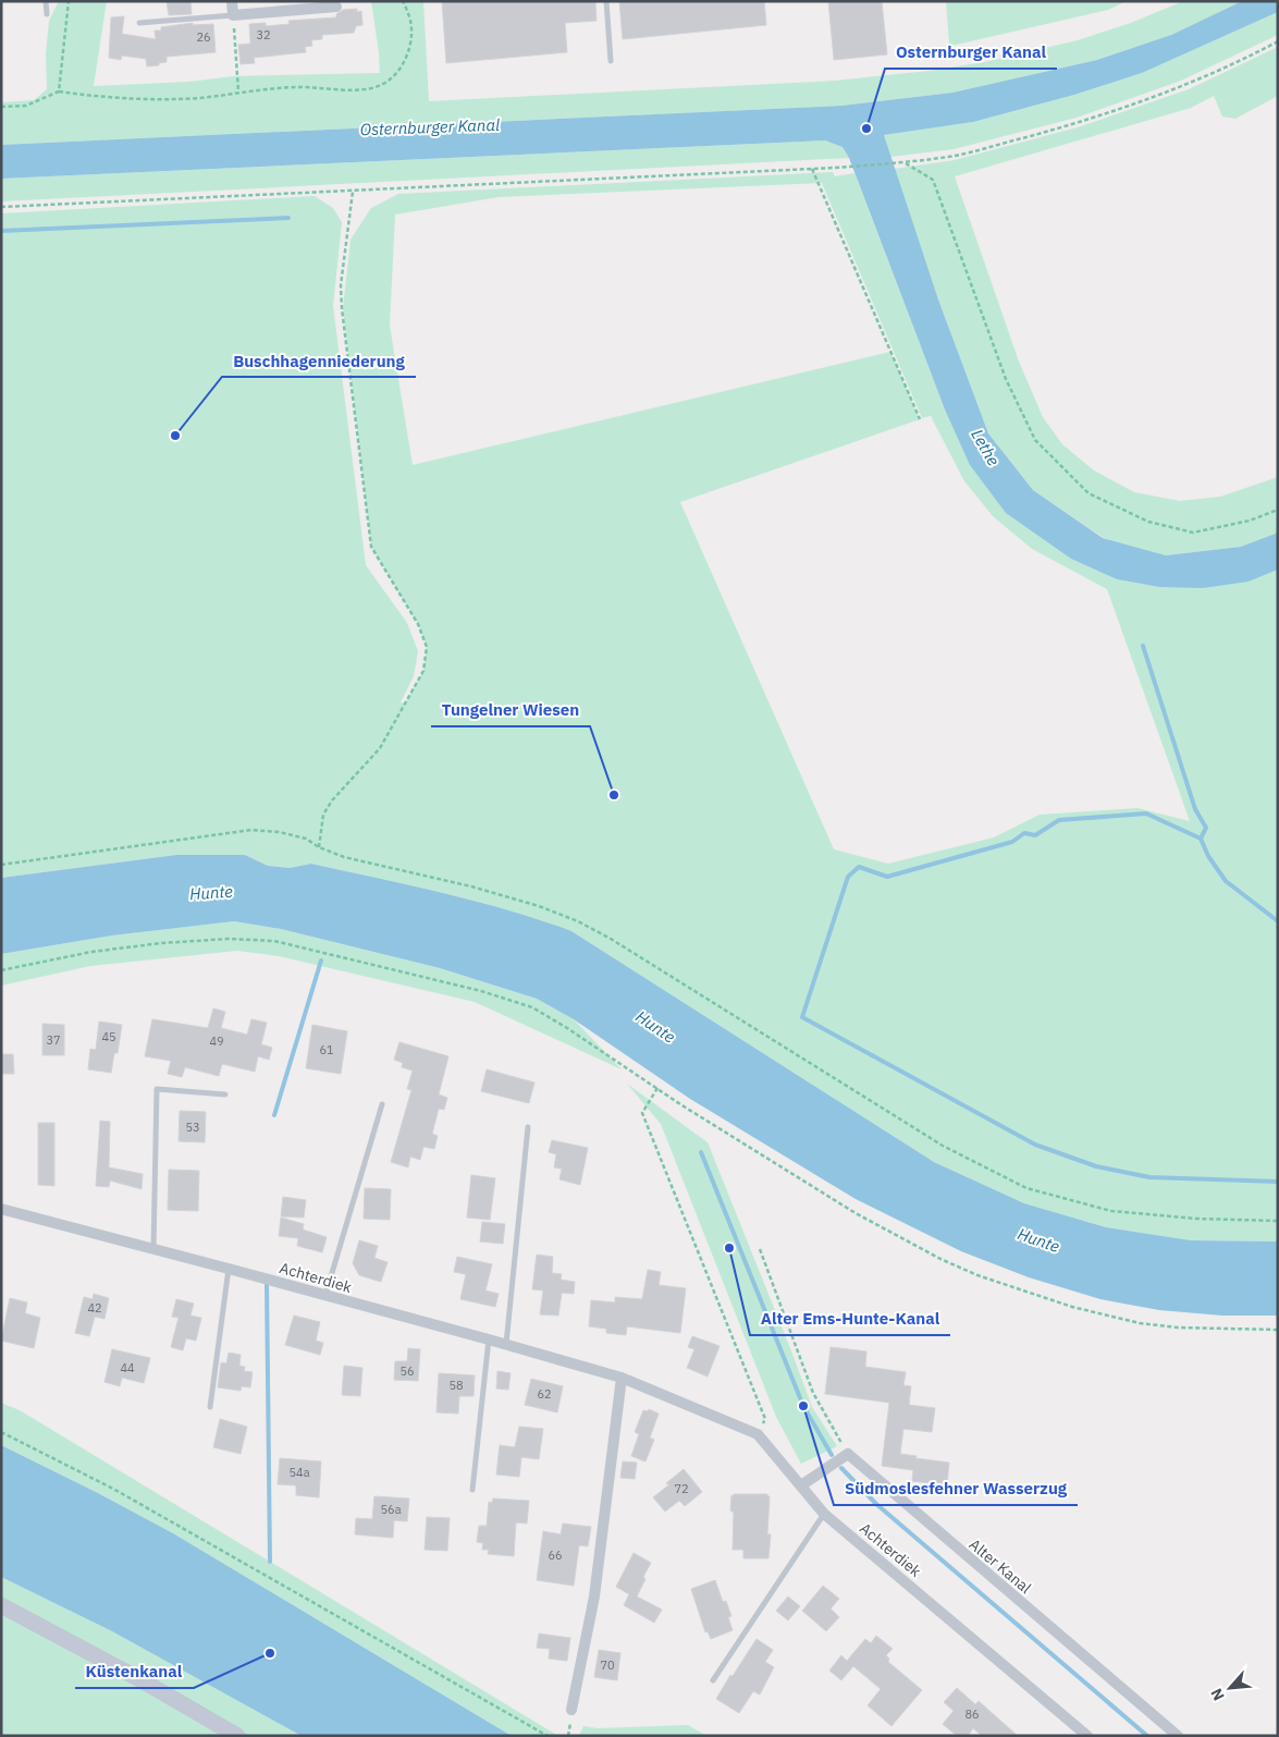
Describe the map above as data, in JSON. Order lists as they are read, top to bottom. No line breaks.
{"streets":{"street":["Achterdiek","Alter Kanal"]},"water":["Osternburger Kanal","Lethe","Hunte"],"places":["Osternburger Kanal","Buschhagenniederung","Tungelner Wiesen","Alter Ems-Hunte-Kanal","Südmoslesfehner Wasserzug","Küstenkanal"],"house_numbers":["32","26","45","37","49","61","53","42","44","56","58","62","54a","72","56a","66","70","86"],"north":"bottom left"}
